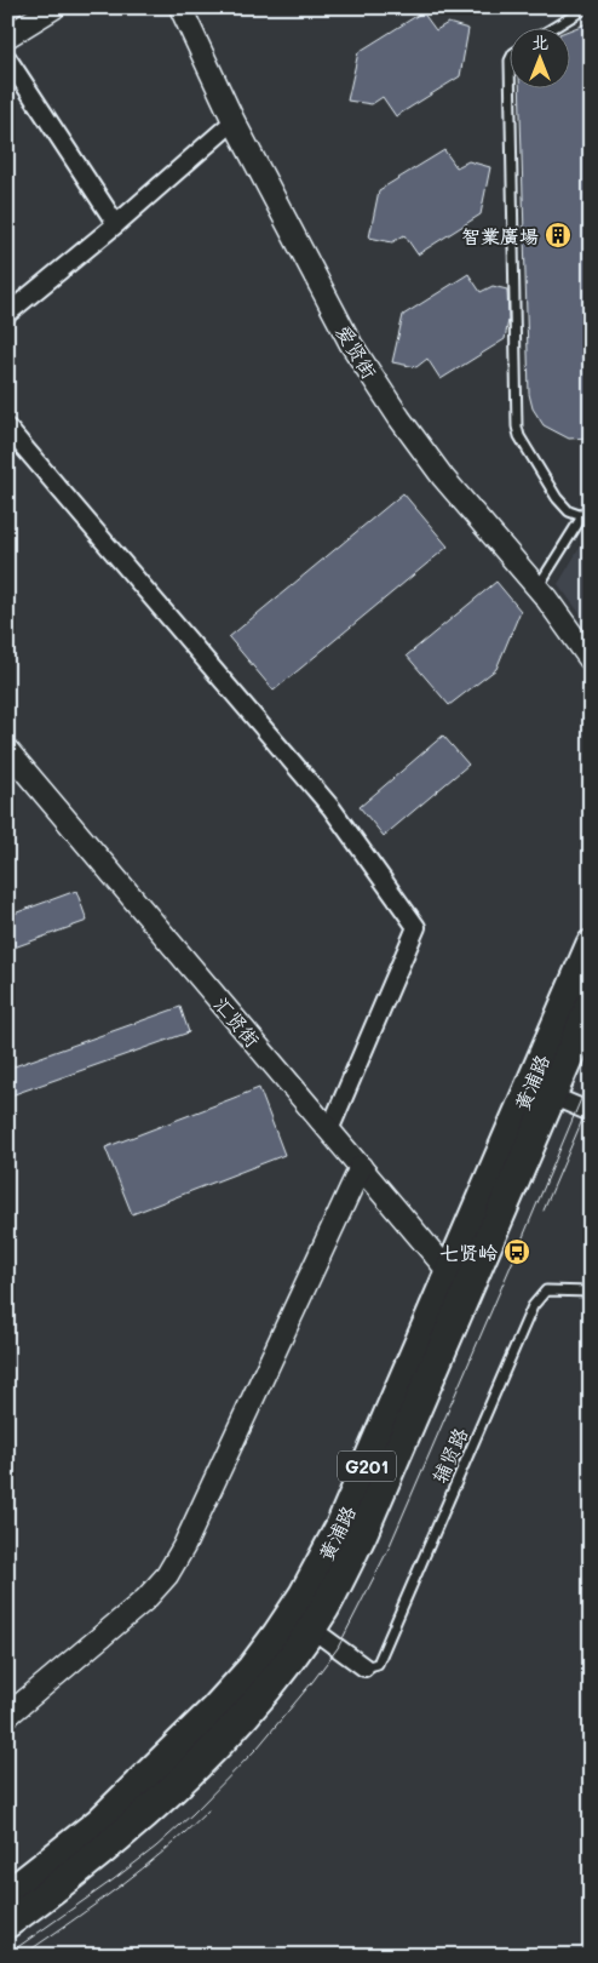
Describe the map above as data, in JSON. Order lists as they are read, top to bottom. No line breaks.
{"streets":{"highway":["黄浦路","G201"],"street":["爱贤街","汇贤街"],"lane":["辅贤路"]},"crossings":[["汇贤街","黄浦路"]],"places":{"building":["智業廣場"],"bus stop":["七贤岭"]},"north":"top"}
